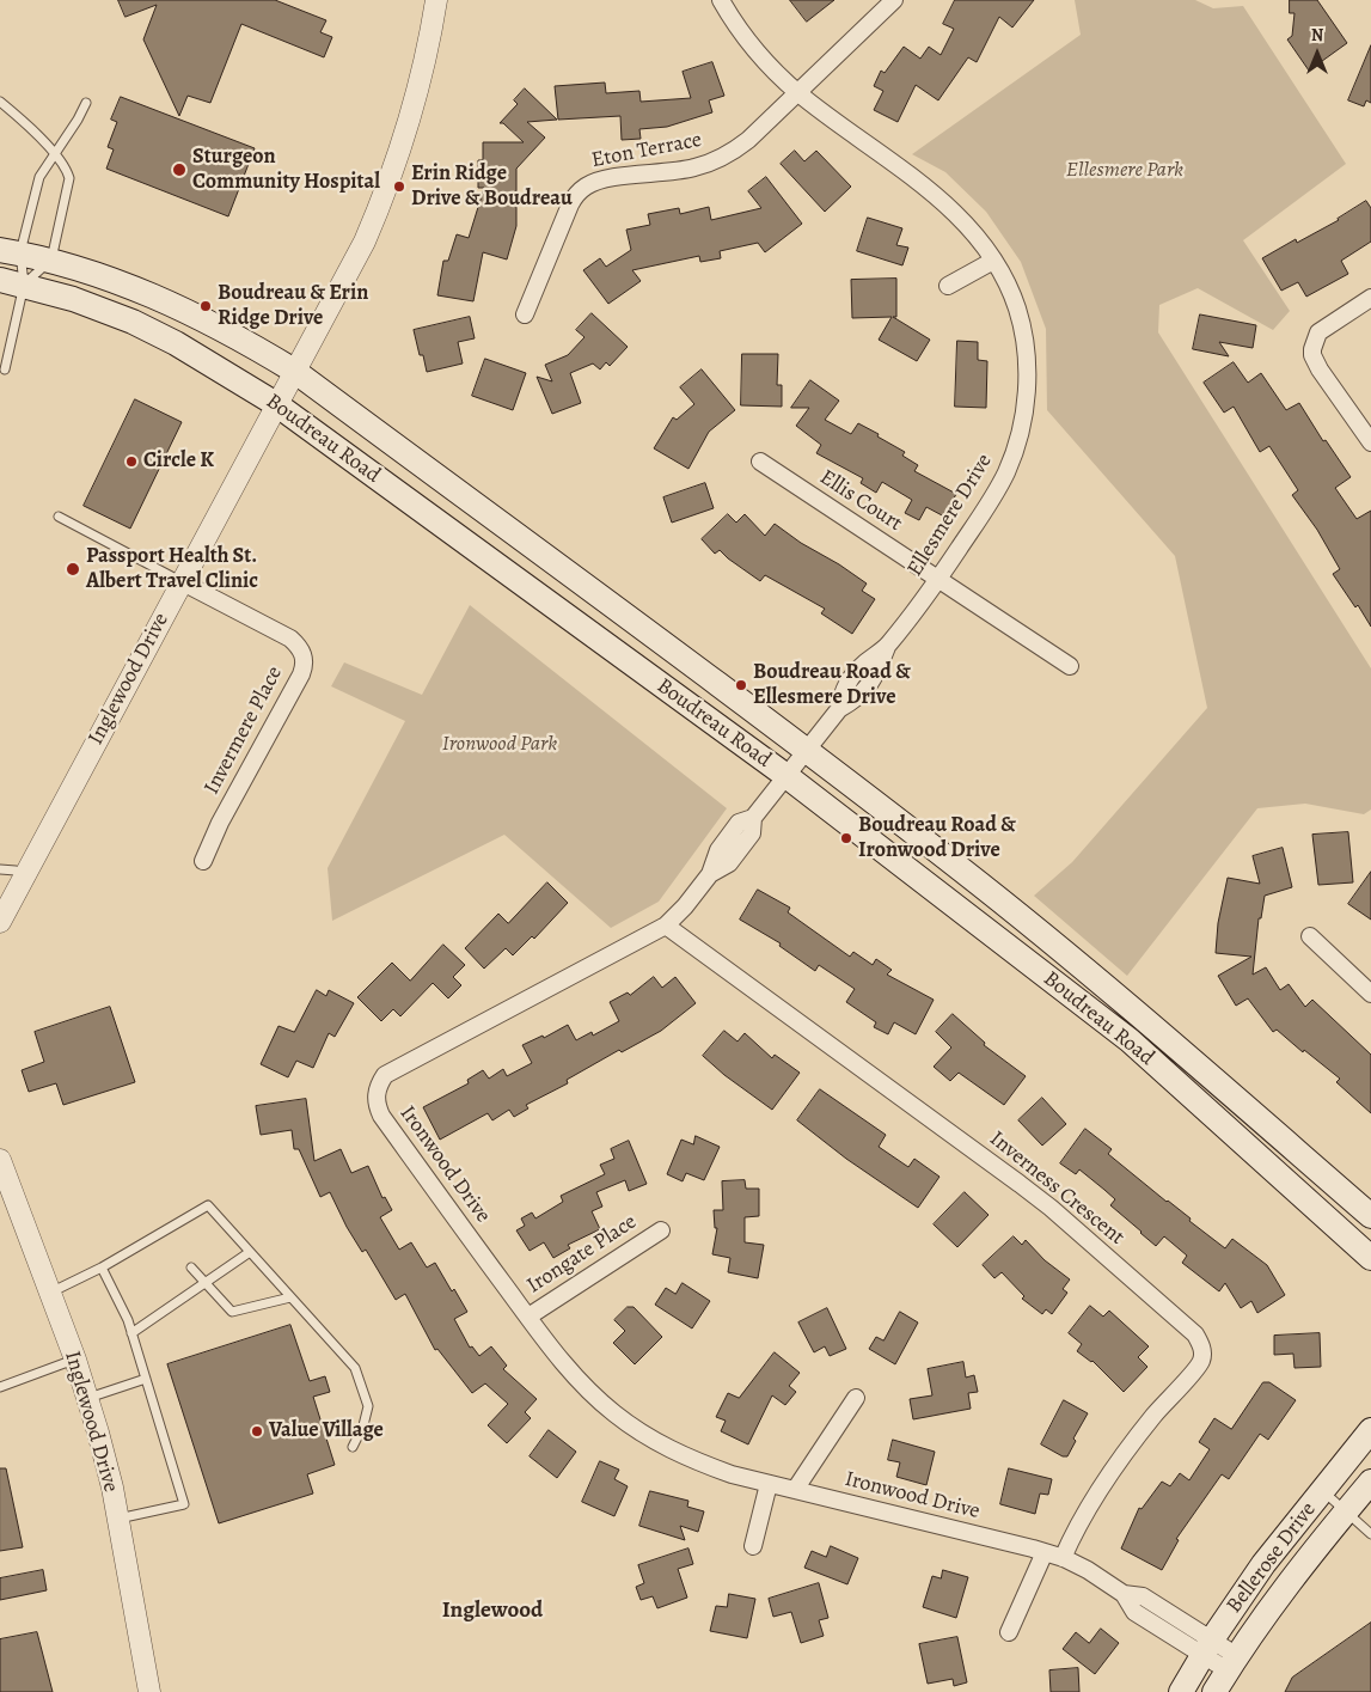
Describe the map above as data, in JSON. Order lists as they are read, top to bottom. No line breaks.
{"streets":{"main road":["Boudreau Road","Bellerose Drive"],"street":["Eton Terrace","Ellis Court","Ellesmere Drive","Inglewood Drive","Invermere Place","Ironwood Drive","Inverness Crescent","Irongate Place"]},"crossings":[["Eton Terrace","Ellesmere Drive"],["Boudreau Road","Ellesmere Drive"],["Boudreau Road","Inglewood Drive"],["Boudreau Road","Ironwood Drive"],["Ellis Court","Ellesmere Drive"],["Ellesmere Drive","Ironwood Drive"],["Inglewood Drive","Invermere Place"],["Ironwood Drive","Inverness Crescent"],["Ironwood Drive","Irongate Place"],["Ironwood Drive","Bellerose Drive"]],"districts":["Inglewood"],"parks":["Ellesmere Park","Ironwood Park"],"places":["Sturgeon Community Hospital","Erin Ridge Drive & Boudreau","Boudreau & Erin Ridge Drive","Circle K","Passport Health St. Albert Travel Clinic","Boudreau Road & Ellesmere Drive","Boudreau Road & Ironwood Drive","Value Village"],"north":"top"}
